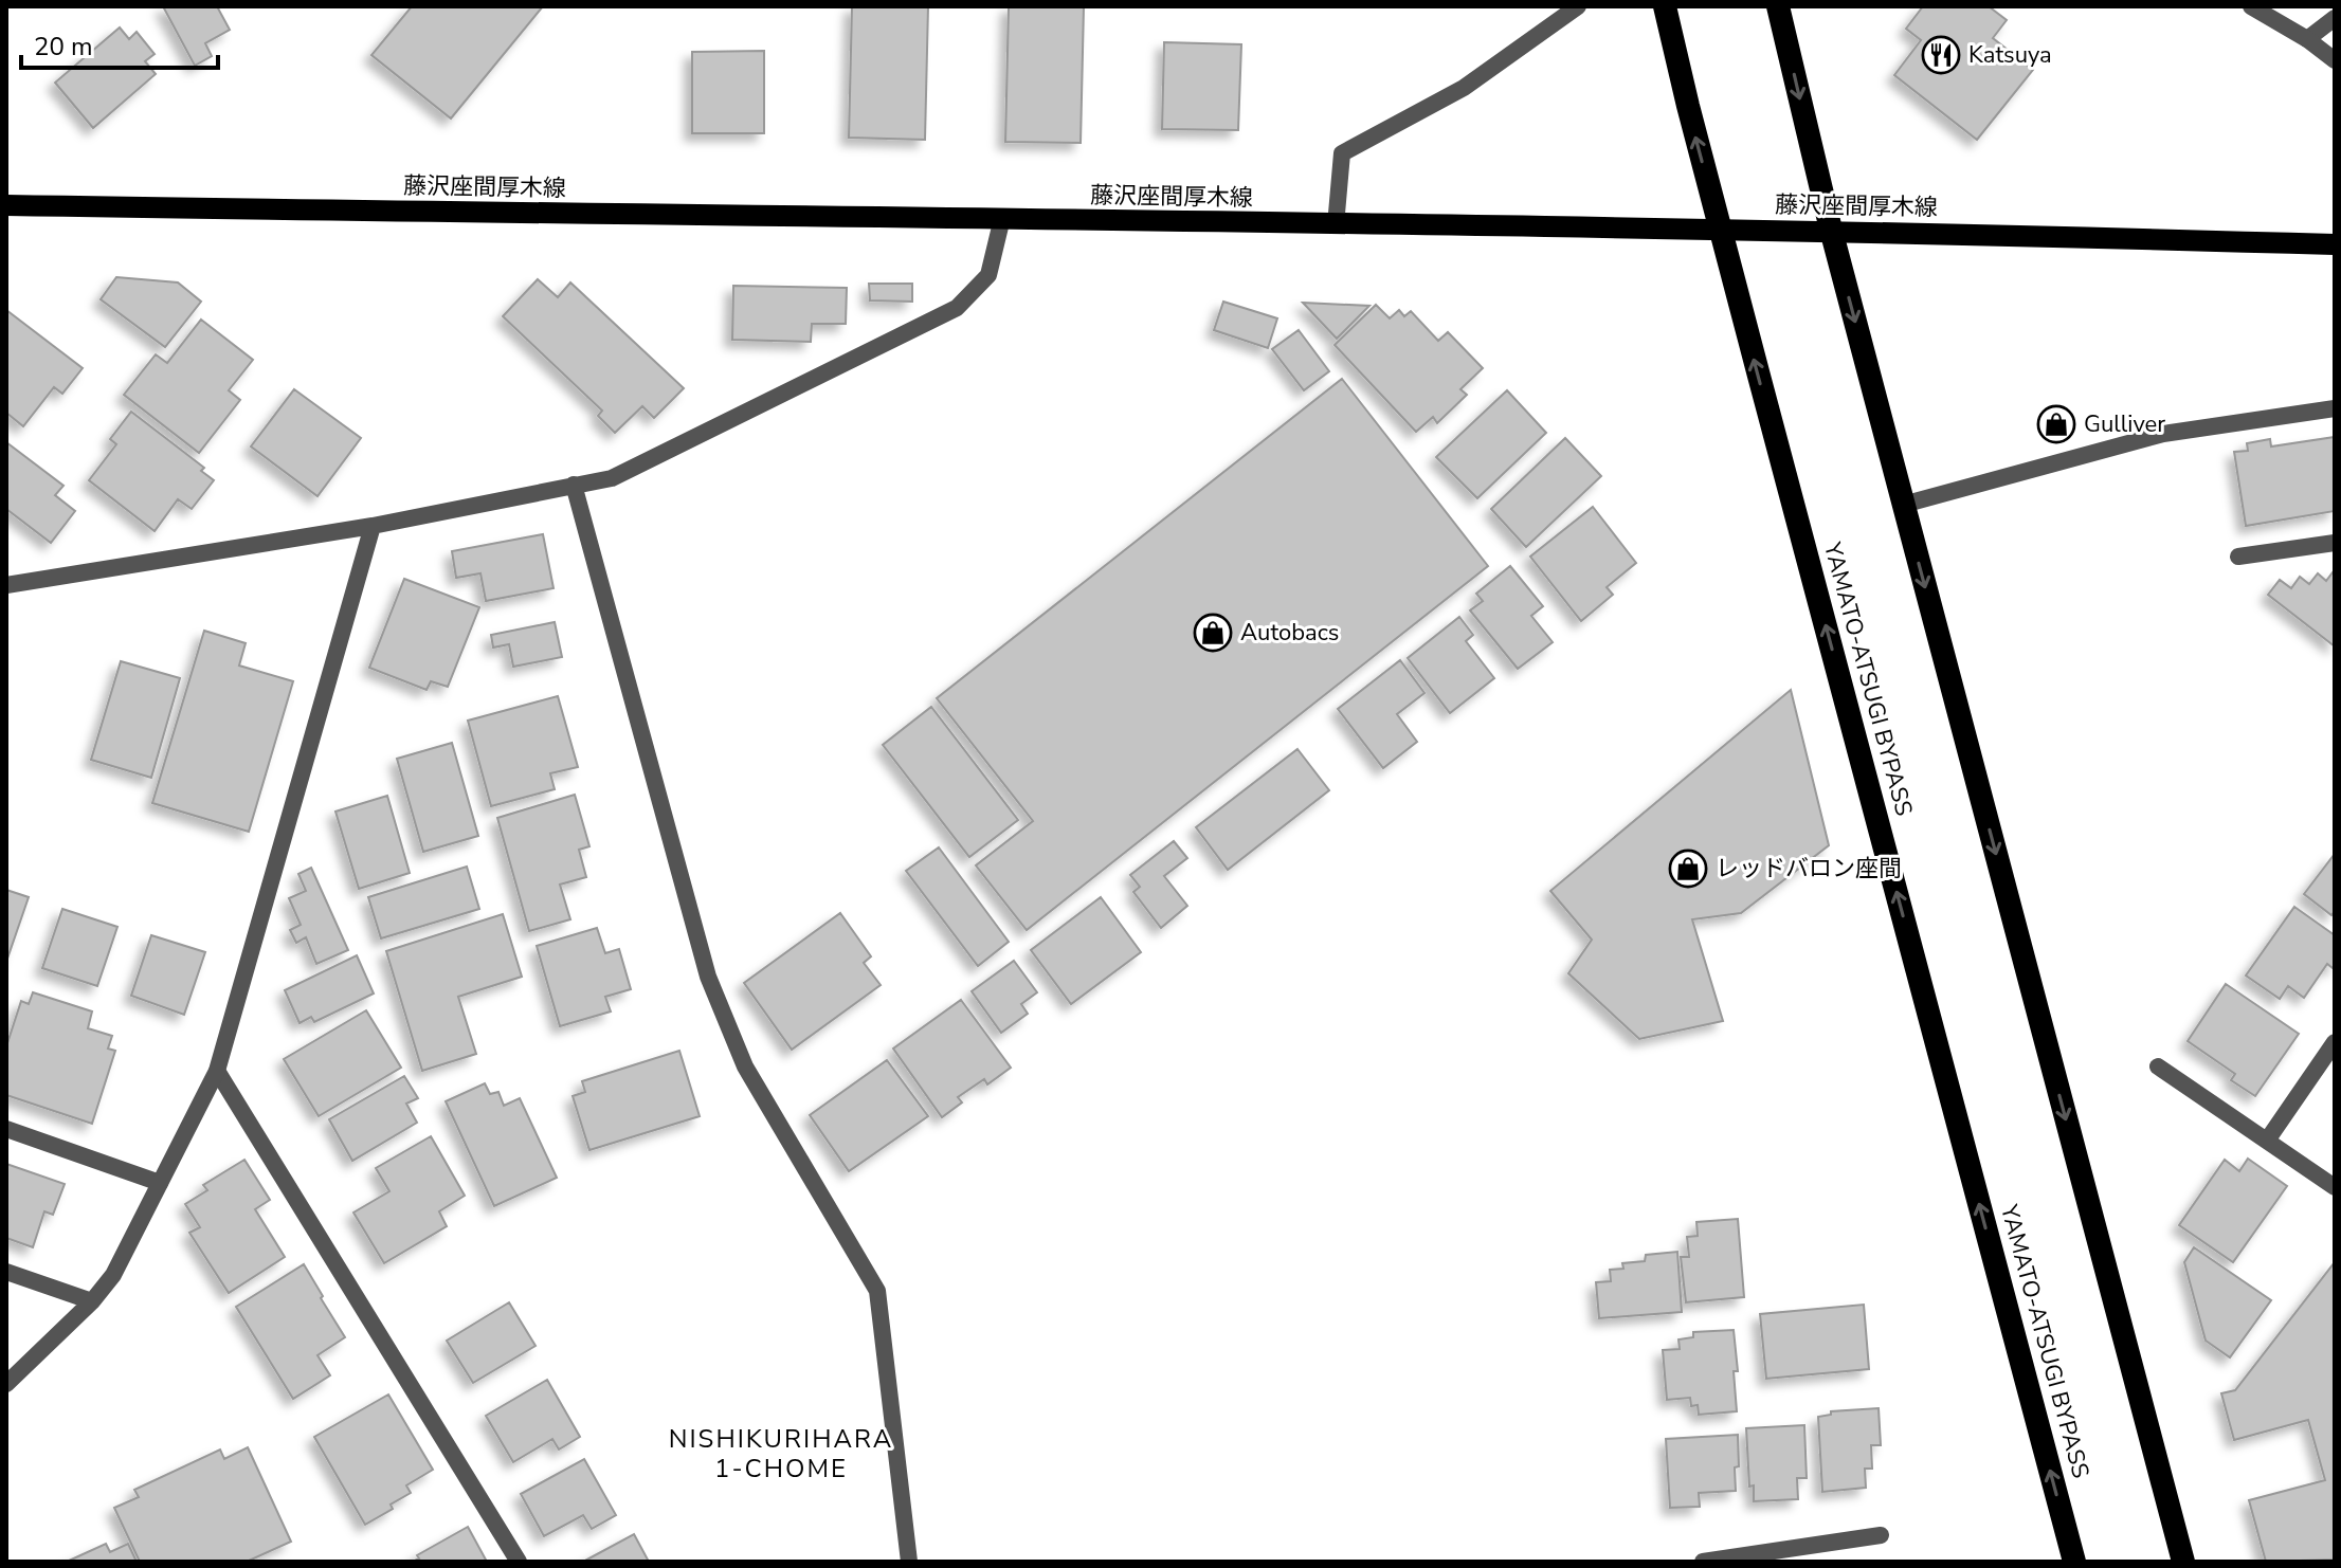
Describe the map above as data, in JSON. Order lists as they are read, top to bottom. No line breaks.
{"streets":{"highway":["YAMATO-ATSUGI BYPASS"],"main road":["藤沢座間厚木線"]},"crossings":[["藤沢座間厚木線","YAMATO-ATSUGI BYPASS"]],"districts":["NISHIKURIHARA 1-CHOME"],"places":{"restaurant":["Katsuya"],"shop":["Gulliver","Autobacs","レッドバロン座間"]},"scale_bar":"20 m"}
